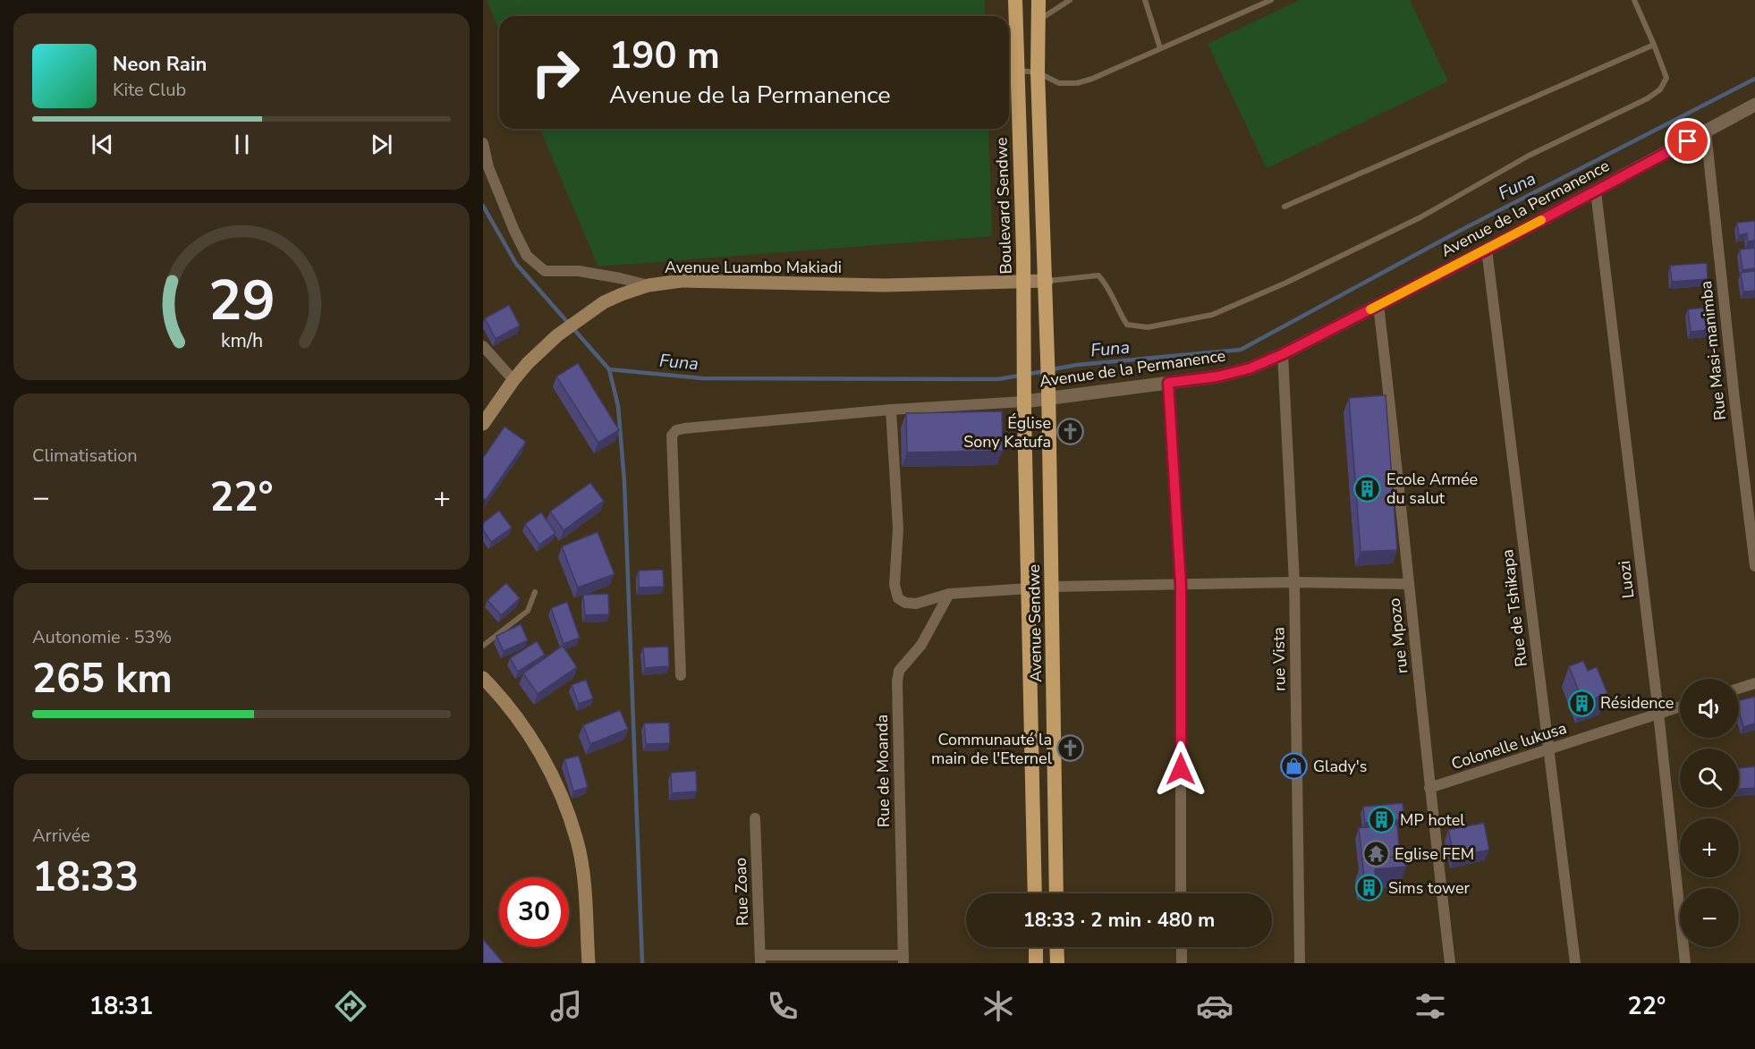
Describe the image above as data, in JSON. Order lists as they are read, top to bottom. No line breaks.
{"streets":{"highway":["Boulevard Sendwe","Avenue Sendwe"],"main road":["Avenue Luambo Makiadi"],"street":["Avenue de la Permanence","Rue Masi-manimba","Luozi","Rue de Tshikapa","rue Mpozo","rue Vista","Colonelle lukusa","Rue de Moanda","Rue Zoao"]},"crossings":[["Boulevard Sendwe","Avenue Luambo Makiadi"],["Boulevard Sendwe","Avenue Sendwe"],["Avenue de la Permanence","Rue Masi-manimba"],["Avenue de la Permanence","Luozi"],["Avenue de la Permanence","Rue de Tshikapa"],["Avenue de la Permanence","Avenue Sendwe"],["Avenue de la Permanence","rue Mpozo"],["Avenue de la Permanence","rue Vista"],["Avenue Luambo Makiadi","Avenue Sendwe"],["Luozi","Colonelle lukusa"],["Rue de Tshikapa","Colonelle lukusa"],["rue Mpozo","Colonelle lukusa"]],"water":["Funa"],"places":{"church":["Église Sony Katufa","Communauté la main de l'Eternel"],"building":["Ecole Armée du salut","Résidence","MP hotel","Sims tower"],"shop":["Glady's"],"temple":["Eglise FEM"]},"page":{"turn":["190 m","Avenue de la Permanence"],"song":["Neon Rain","Kite Club"],"tile":["Climatisation",["Autonomie · 53%","265 km"],["Arrivée","18:33"]],"heat":["−","22°","+"],"map_buttons":["+","−"],"limit":"30","trip":"18:33 · 2 min · 480 m","tabs":["18:31","22°"],"gauge":["29","km/h"]}}
